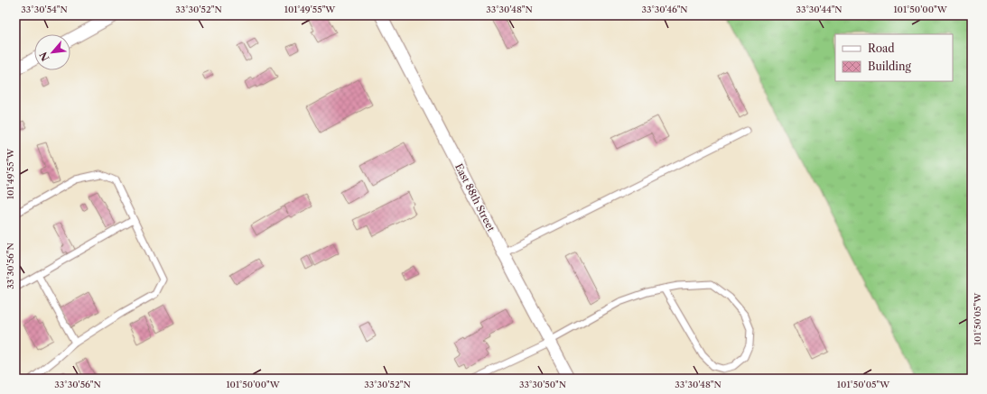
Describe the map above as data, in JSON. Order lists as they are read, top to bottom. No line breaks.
{"streets":{"street":["East 88th Street"]},"legend":["Road","Building"],"north":"bottom left","coordinates":["33°30'54\"N","33°30'52\"N","101°49'55\"W","33°30'48\"N","33°30'46\"N","33°30'44\"N","101°50'00\"W","33°30'56\"N","101°50'05\"W","33°30'50\"N"]}
